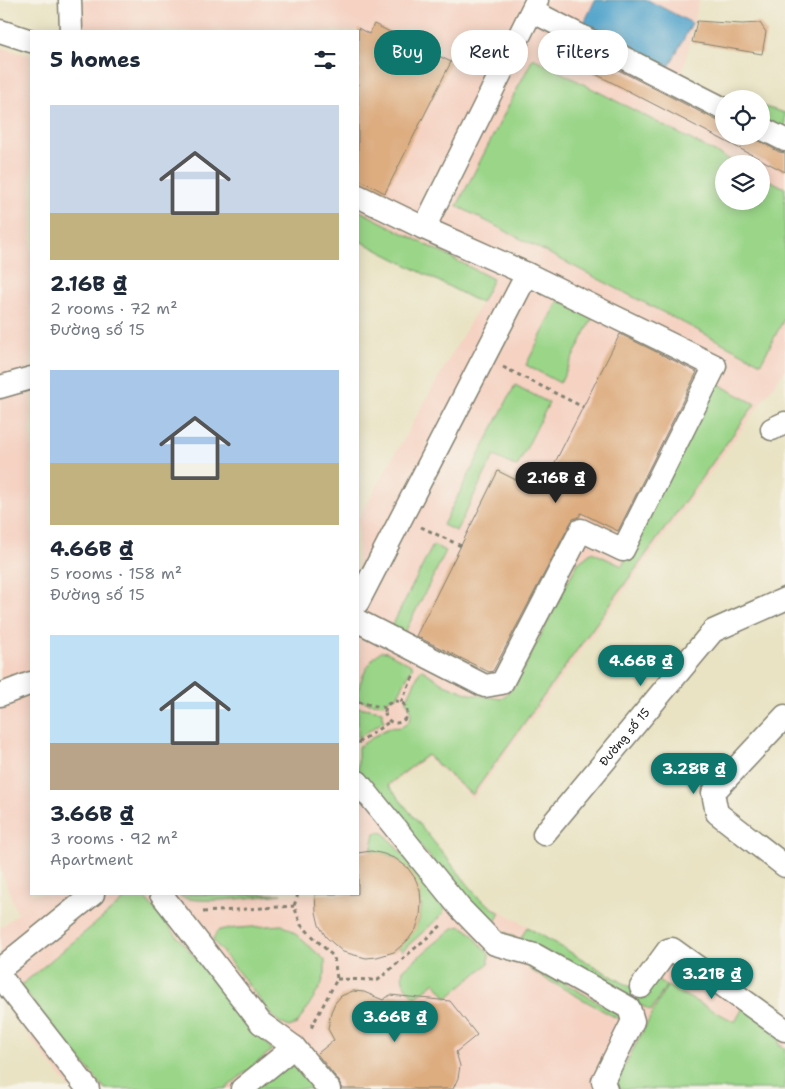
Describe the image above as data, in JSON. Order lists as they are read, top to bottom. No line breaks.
{"streets":{"street":["Đường số 15"]},"page":{"chip":["Buy","Rent","Filters"],"heading":"5 homes","list":[{"name":"2.16B ₫","note":"2 rooms · 72 m² · Đường số 15"},{"name":"4.66B ₫","note":"5 rooms · 158 m² · Đường số 15"},{"name":"3.66B ₫","note":"3 rooms · 92 m² · Apartment"}],"price":["2.16B ₫","4.66B ₫","3.28B ₫","3.21B ₫","3.66B ₫"]}}
